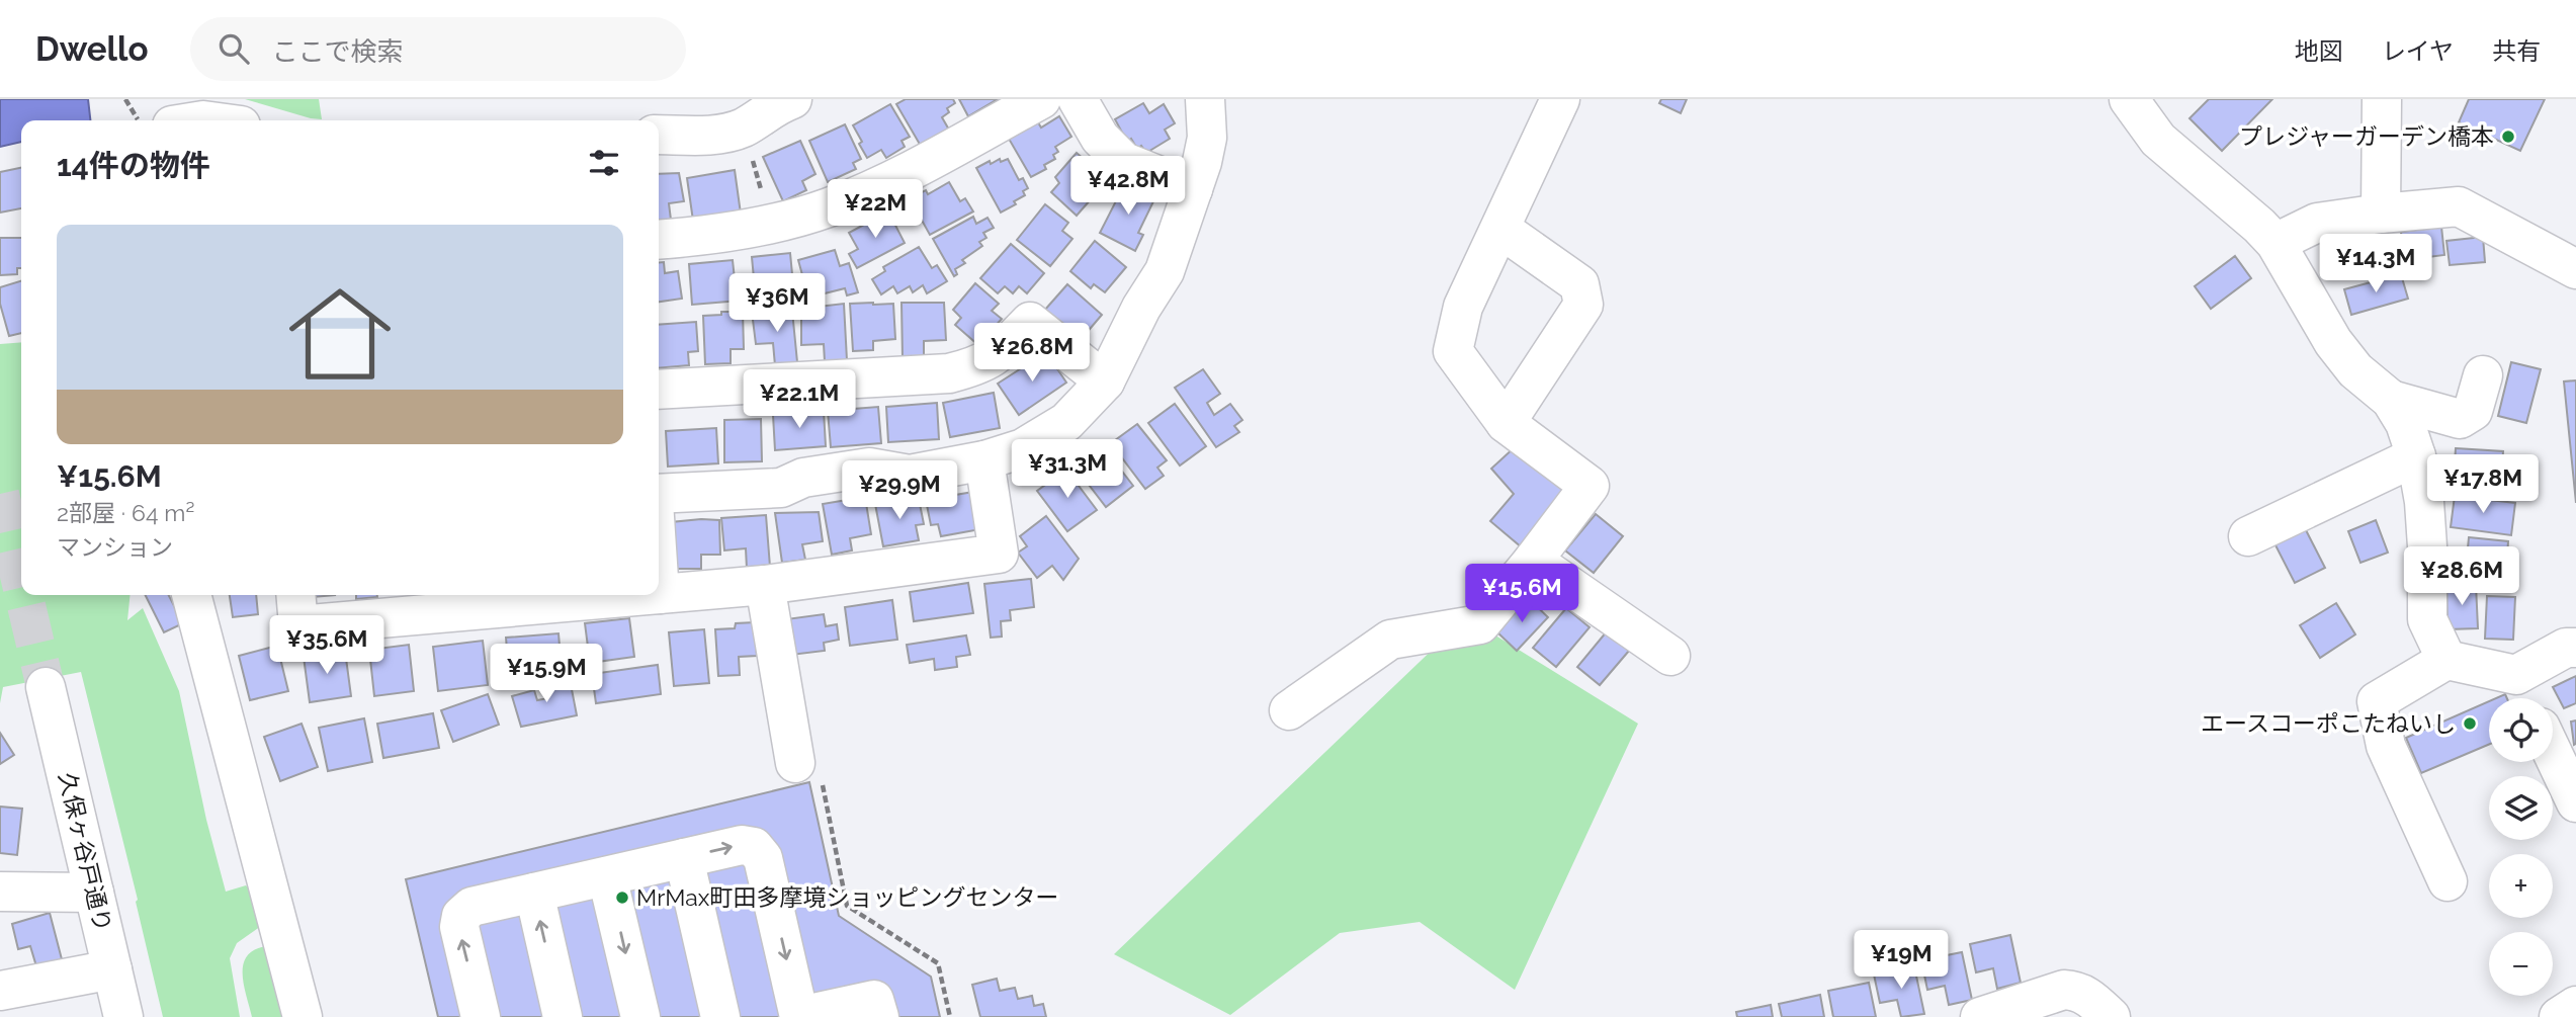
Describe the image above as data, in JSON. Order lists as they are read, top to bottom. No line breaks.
{"streets":{"street":["久保ヶ谷戸通り"]},"places":["プレジャーガーデン橋本","エースコーポこたねいし","MrMax町田多摩境ショッピングセンター"],"page":{"header":"Dwello","search":"ここで検索","nav":["地図","レイヤ","共有"],"heading":"14件の物件","price":["¥42.8M","¥22M","¥14.3M","¥36M","¥26.8M","¥22.1M","¥31.3M","¥17.8M","¥29.9M","¥28.6M","¥15.6M","¥35.6M","¥15.9M","¥19M"],"list":[{"name":"¥15.6M","note":"2部屋 · 64 m² · マンション"}],"map_buttons":["+","−"]}}
